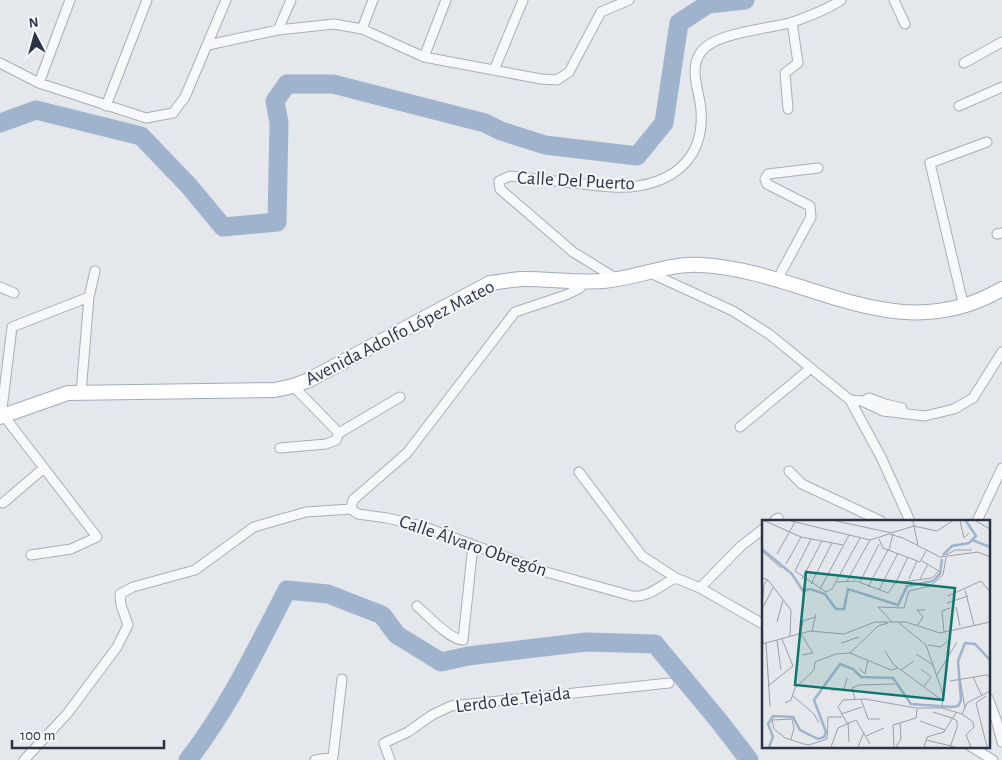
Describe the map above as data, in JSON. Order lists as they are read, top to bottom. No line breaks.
{"streets":{"main road":["Avenida Adolfo López Mateo"],"street":["Calle Del Puerto","Calle Álvaro Obregón","Lerdo de Tejada"]},"crossings":[["Calle Del Puerto","Avenida Adolfo López Mateo"]],"scale_bar":"100 m","north":"top"}
